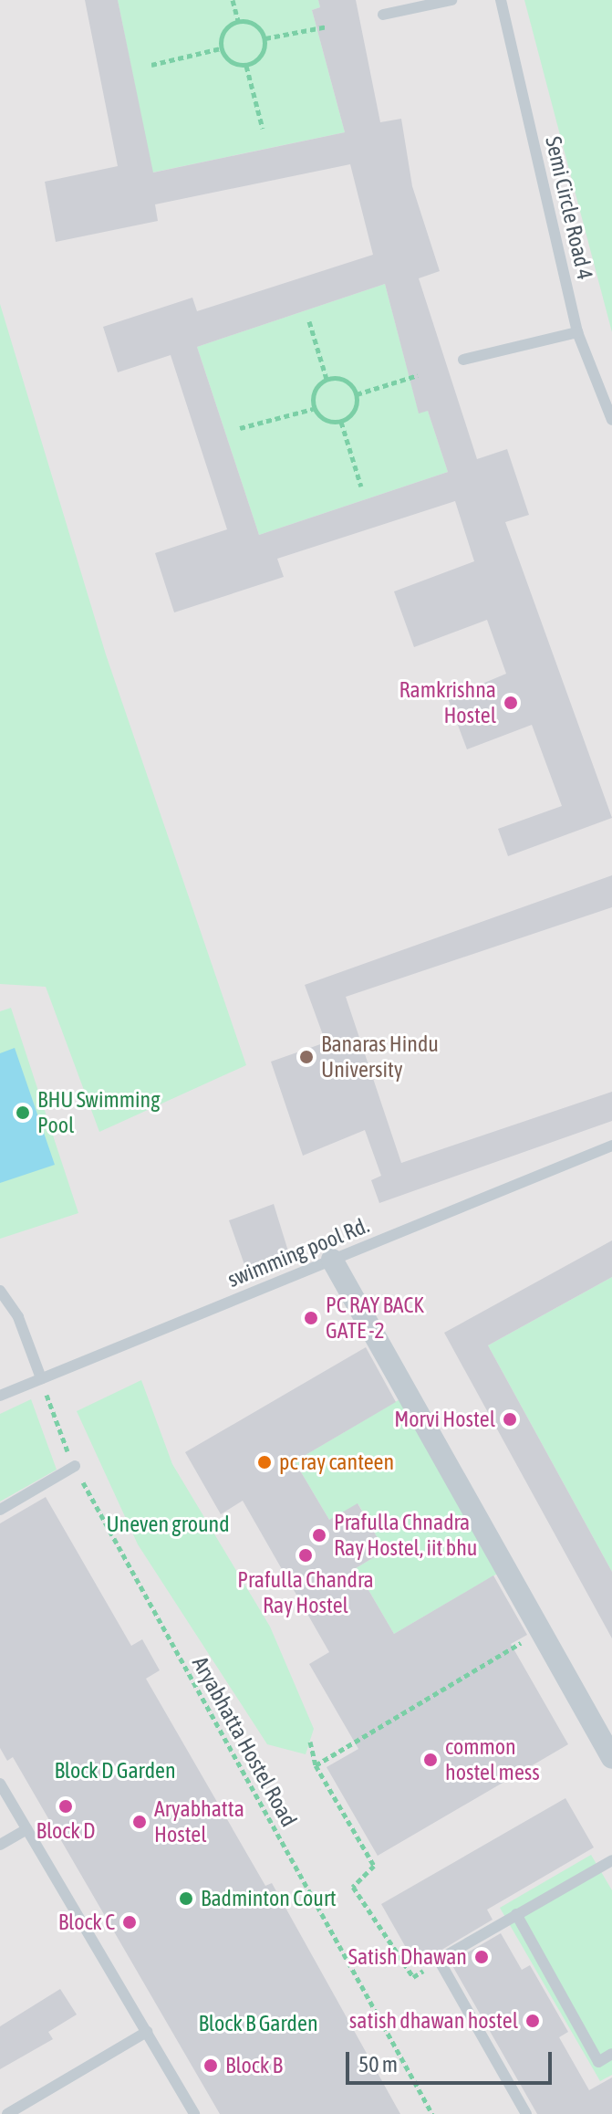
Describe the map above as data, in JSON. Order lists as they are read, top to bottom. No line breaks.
{"streets":{"lane":["Semi Circle Road 4","swimming pool Rd."],"path":["Aryabhatta Hostel Road"]},"crossings":[["swimming pool Rd.","Aryabhatta Hostel Road"]],"parks":["Uneven ground","Block D Garden","Block B Garden"],"places":["Ramkrishna Hostel","Banaras Hindu University","BHU Swimming Pool","PC RAY BACK GATE -2","Morvi Hostel","pc ray canteen","Prafulla Chnadra Ray Hostel, iit bhu","Prafulla Chandra Ray Hostel","common hostel mess","Block D","Aryabhatta Hostel","Badminton Court","Block C","Satish Dhawan","satish dhawan hostel","Block B"],"scale_bar":"50 m"}
